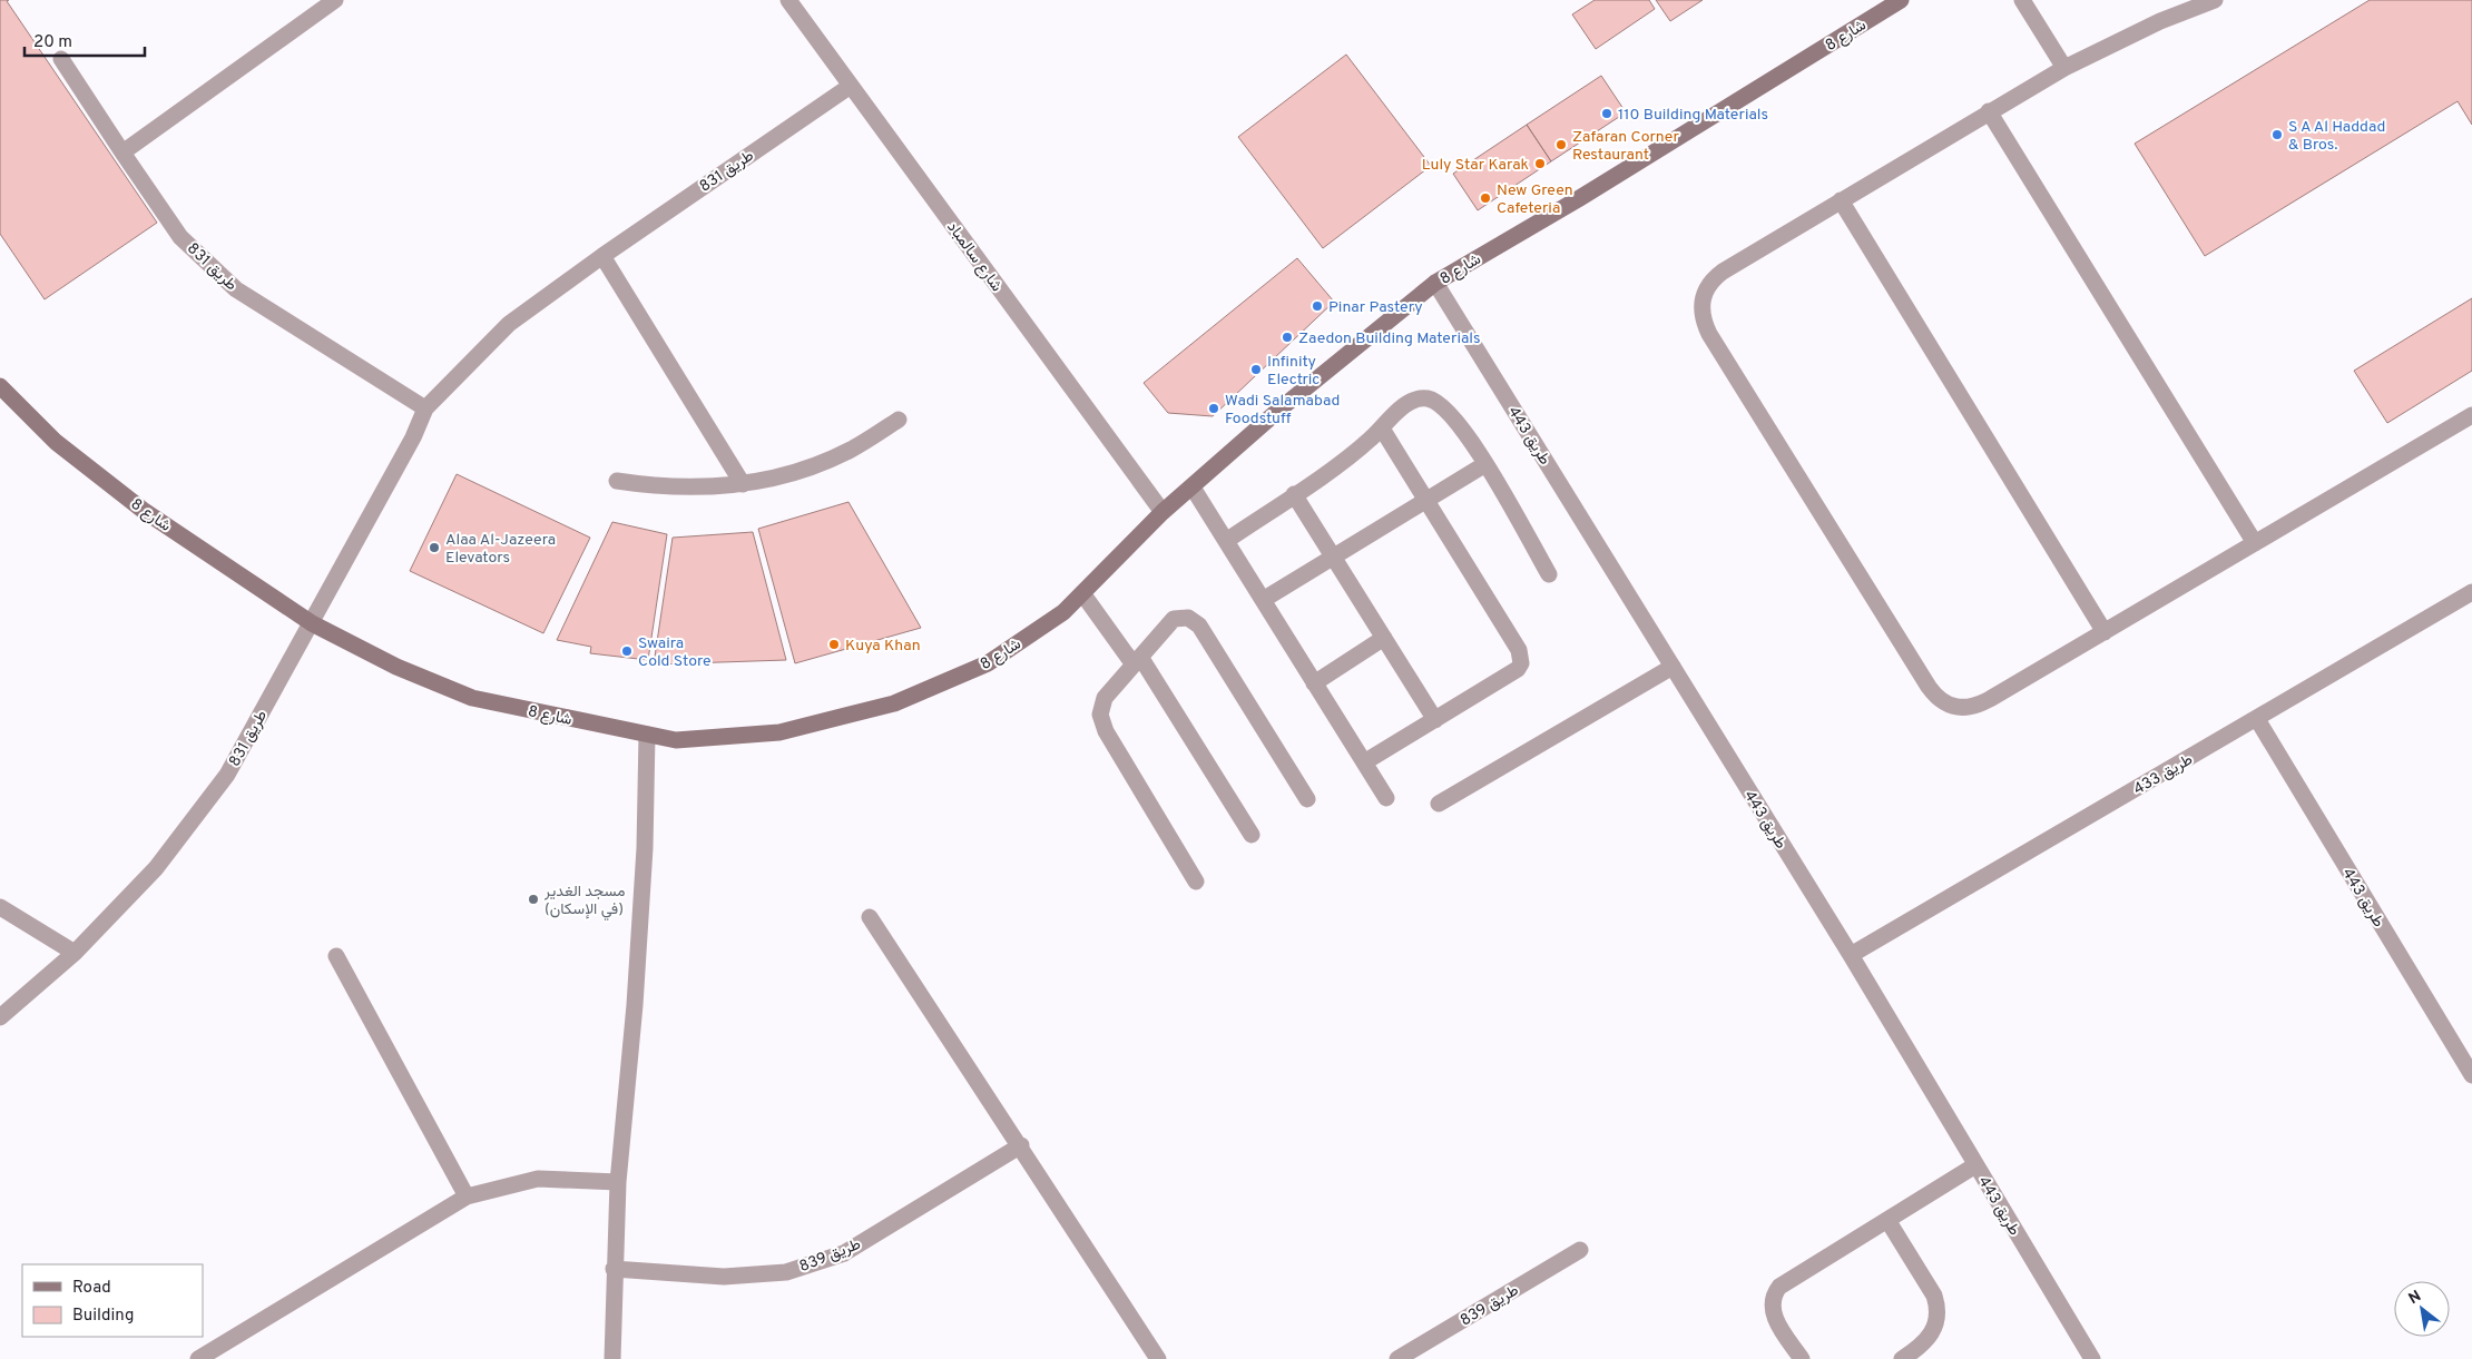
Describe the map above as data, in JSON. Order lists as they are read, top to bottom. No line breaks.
{"streets":{"street":["شارع 8","طريق 831","شارع سالمباد","طريق 443","طريق 433","طريق 839"]},"crossings":[["شارع 8","طريق 831"],["شارع 8","شارع سالمباد"],["شارع 8","طريق 443"],["طريق 831","شارع سالمباد"],["طريق 443","طريق 433"]],"places":["110 Building Materials","S A Al Haddad & Bros.","Zafaran Corner Restaurant","Luly Star Karak","New Green Cafeteria","Pinar Pastery","Zaedon Building Materials","Infinity Electric","Wadi Salamabad Foodstuff","Alaa Al-Jazeera Elevators","Kuya Khan","Swaira Cold Store","مسجد الغدير (في الإسكان)"],"legend":["Road","Building"],"scale_bar":"20 m","north":"top left"}
